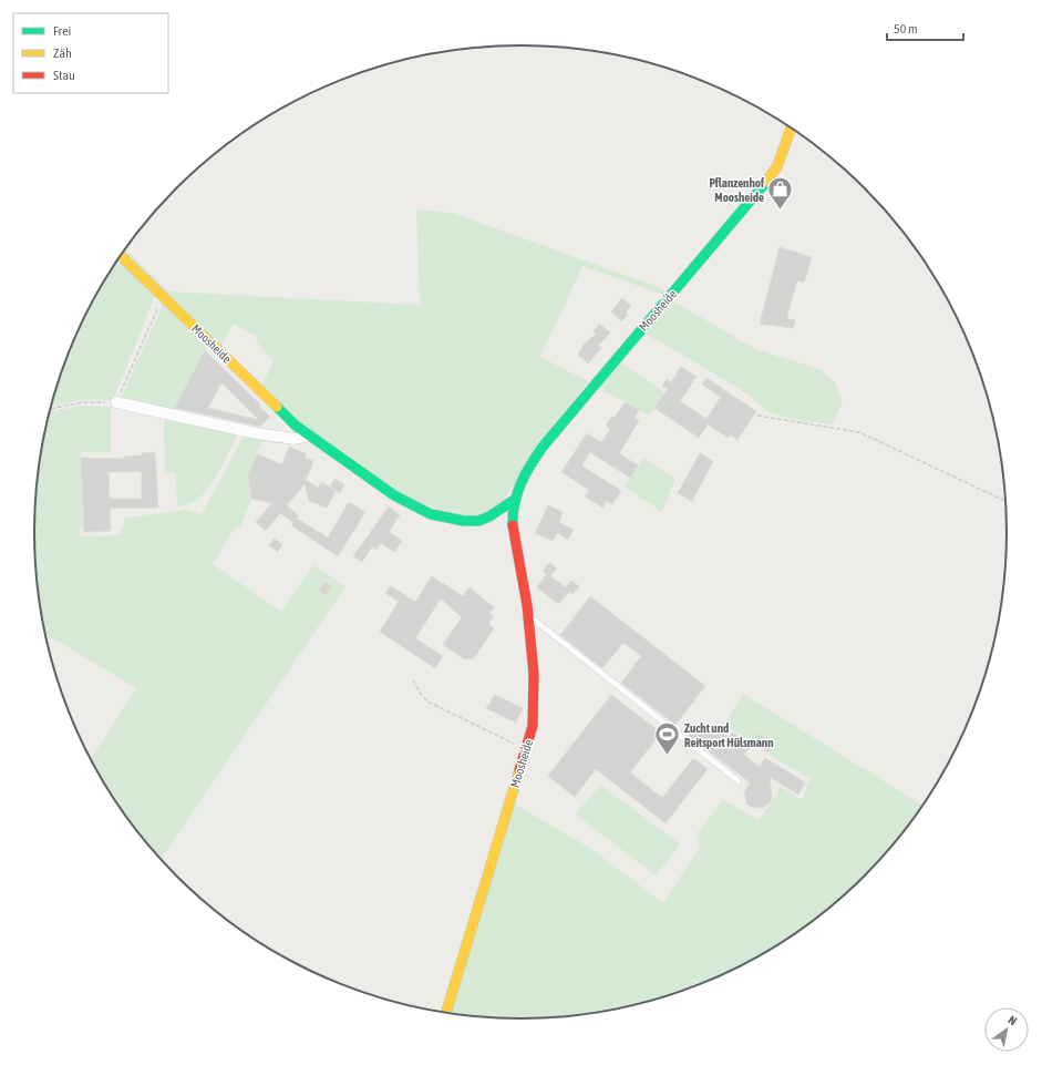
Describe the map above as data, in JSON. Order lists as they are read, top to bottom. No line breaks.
{"streets":{"street":["Moosheide"]},"places":{"shop":["Pflanzenhof Moosheide"],"sports":["Zucht und Reitsport Hülsmann"]},"legend":["Frei","Zäh","Stau"],"scale_bar":"50 m","north":"top right"}
